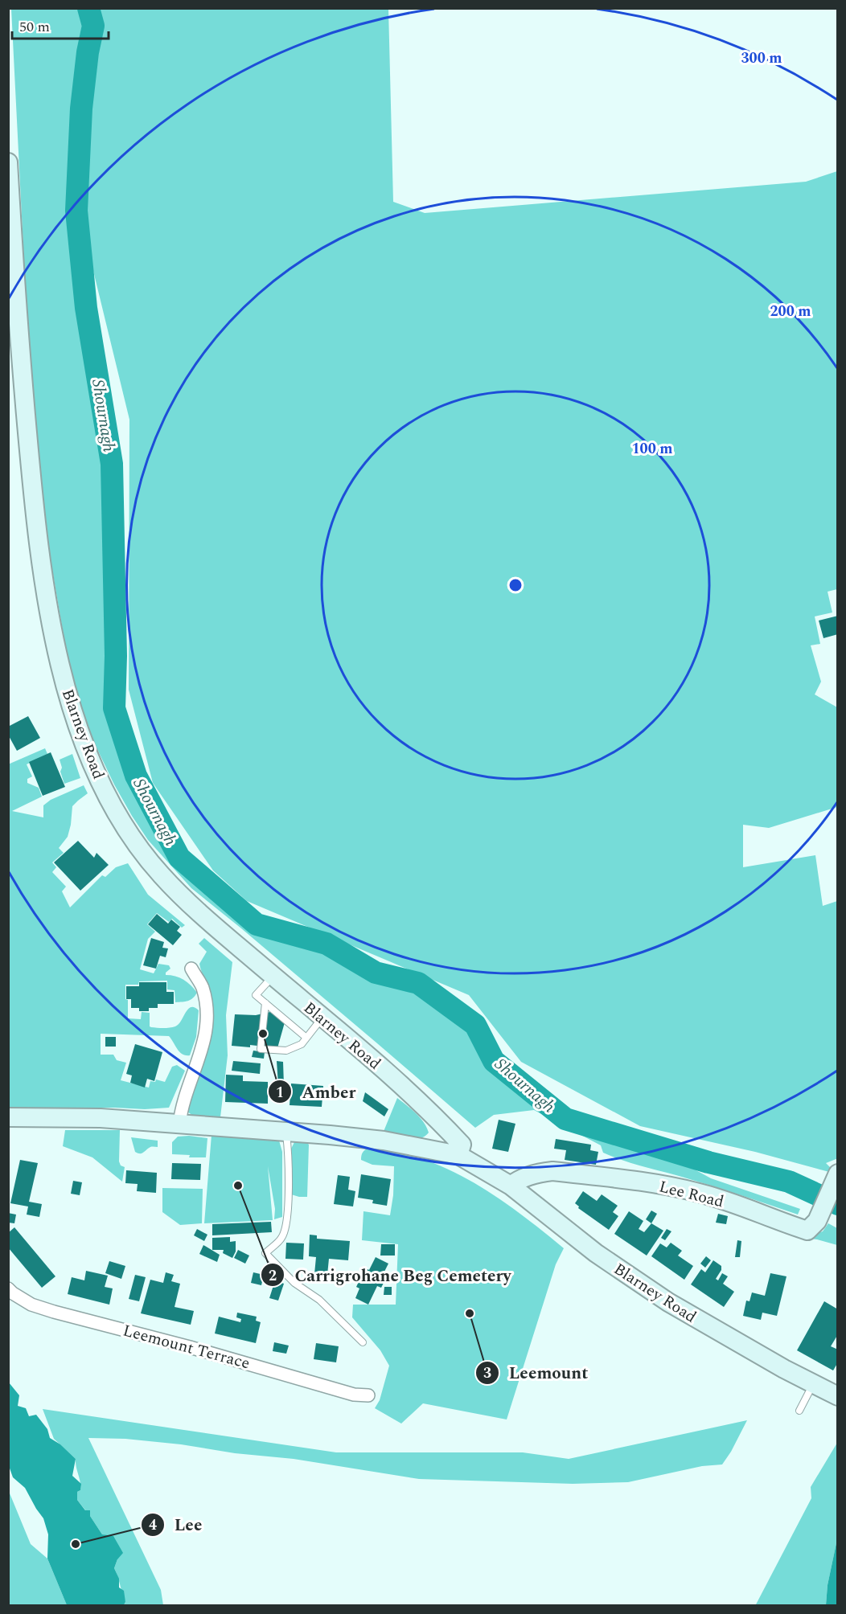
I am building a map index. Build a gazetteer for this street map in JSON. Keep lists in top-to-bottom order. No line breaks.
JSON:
{"streets":{"main road":["Blarney Road","Lee Road"],"street":["Leemount Terrace"]},"crossings":[["Blarney Road","Lee Road"]],"water":["Shournagh"],"places":["Amber","Carrigrohane Beg Cemetery","Leemount","Lee"],"scale_bar":"50 m","rings":["300 m","200 m","100 m"]}
